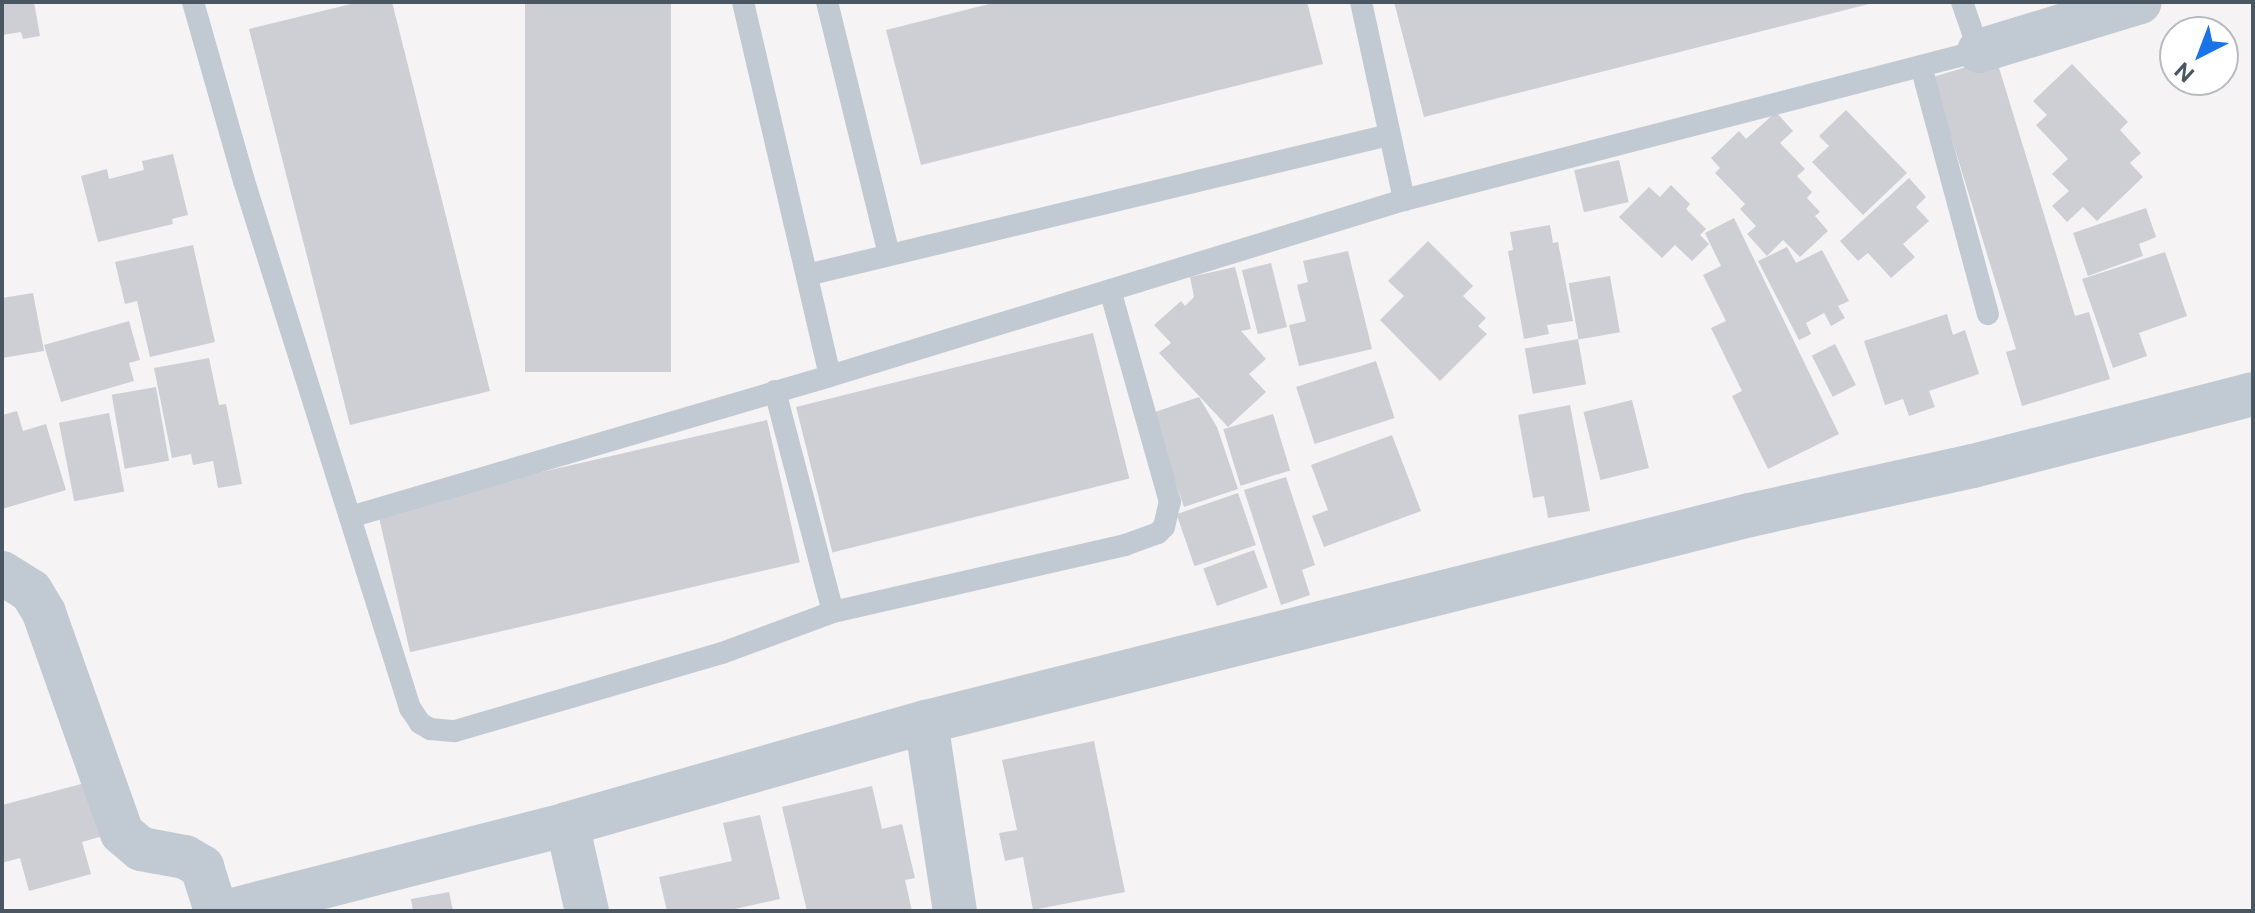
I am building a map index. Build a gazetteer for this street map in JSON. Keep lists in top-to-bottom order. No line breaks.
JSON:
{"north":"bottom left"}
